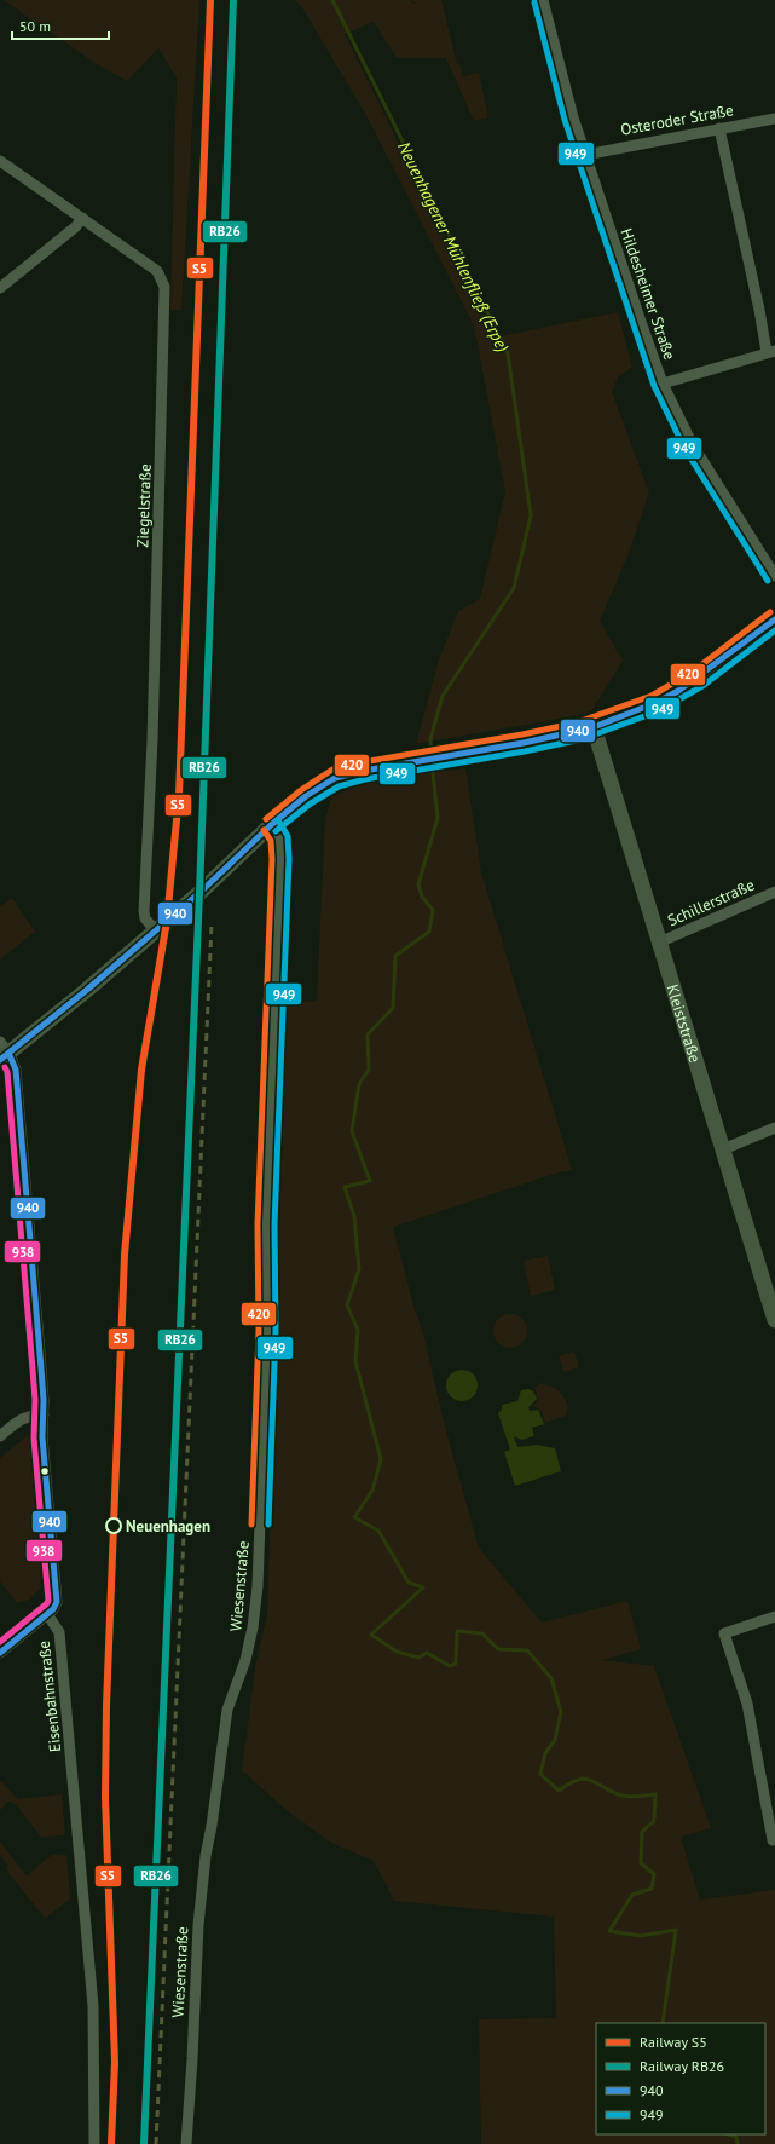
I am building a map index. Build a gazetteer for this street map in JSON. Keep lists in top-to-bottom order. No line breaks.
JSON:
{"streets":{"main road":["Kleiststraße"],"street":["Osteroder Straße","Hildesheimer Straße","Ziegelstraße","Schillerstraße","Wiesenstraße","Eisenbahnstraße"]},"crossings":[["Osteroder Straße","Hildesheimer Straße"],["Schillerstraße","Kleiststraße"]],"water":["Neuenhagener Mühlenfließ (Erpe)"],"places":["Neuenhagen"],"lines":["rail line S5","rail line RB26","transit line 949","transit line 420","transit line 940","transit line 938"],"legend":["Railway S5","Railway RB26","940","949"],"scale_bar":"50 m"}
